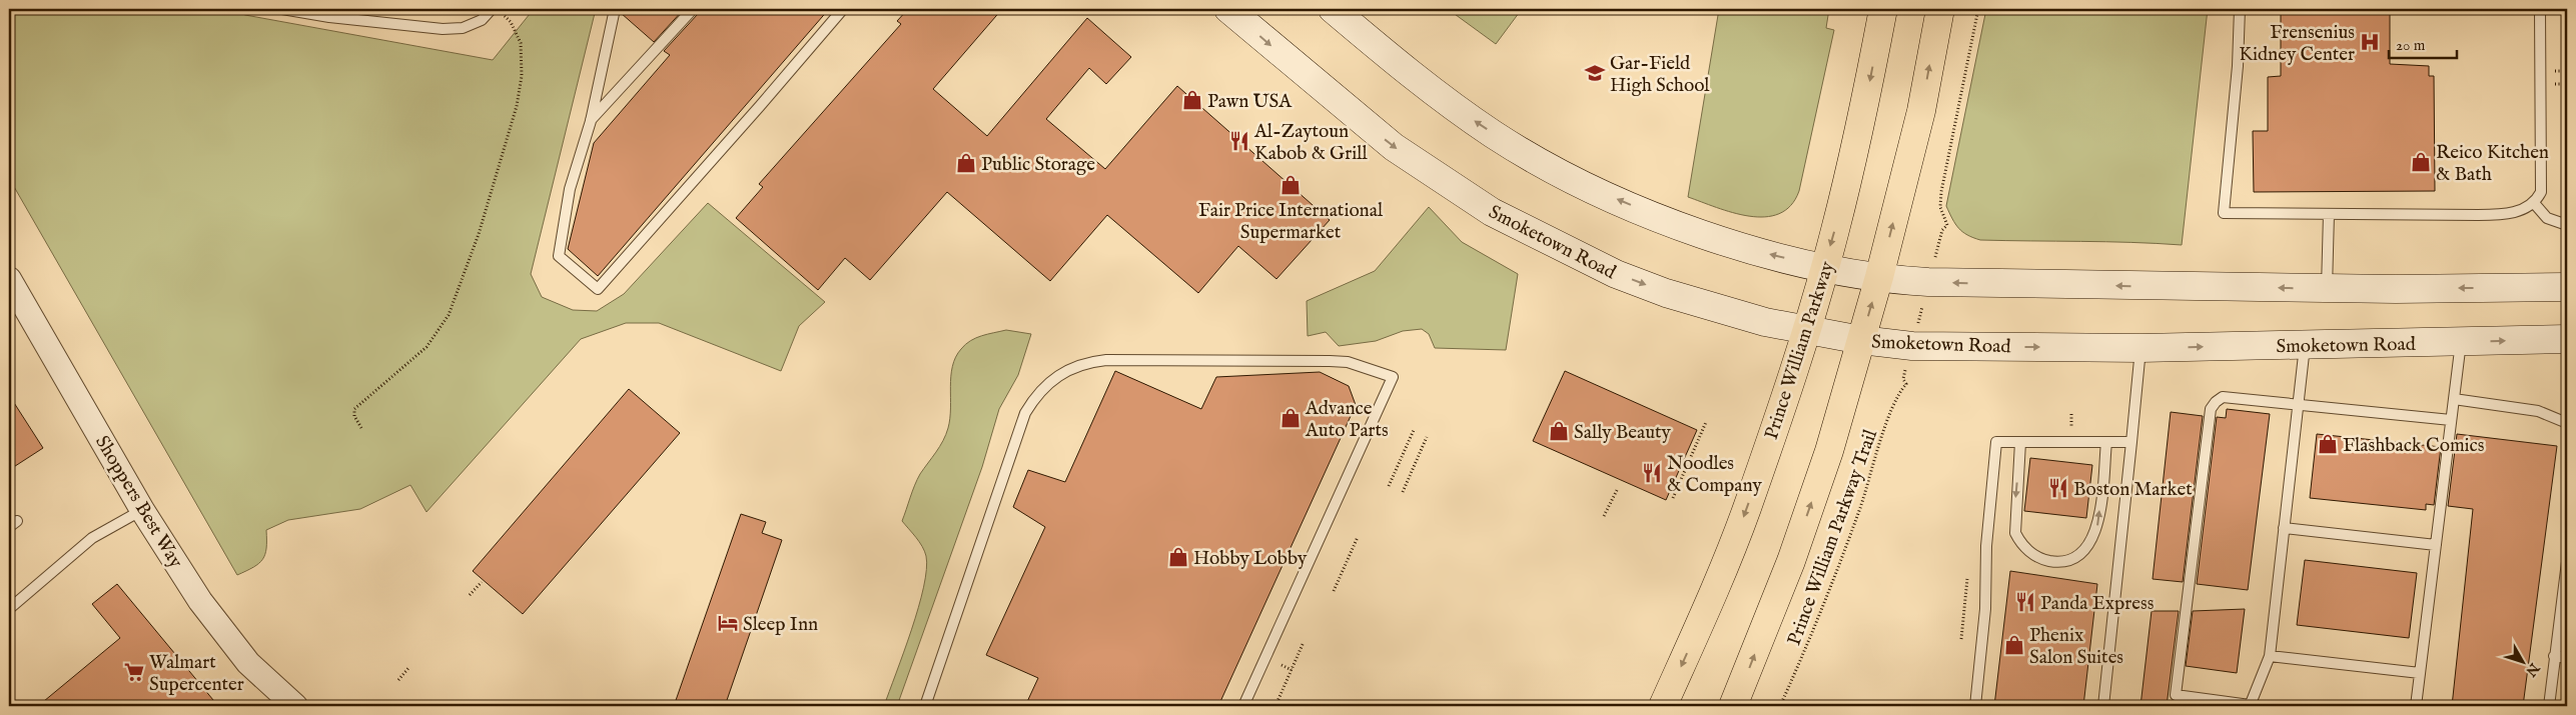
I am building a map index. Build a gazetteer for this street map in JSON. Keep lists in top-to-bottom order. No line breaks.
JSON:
{"streets":{"highway":["Prince William Parkway"],"main road":["Smoketown Road"],"street":["Shoppers Best Way"],"path":["Prince William Parkway Trail"]},"crossings":[["Smoketown Road","Prince William Parkway"]],"places":{"hospital":["Frensenius Kidney Center"],"school or university":["Gar-Field High School"],"shop":["Pawn USA","Reico Kitchen & Bath","Public Storage","Fair Price International Supermarket","Advance Auto Parts","Sally Beauty","Flashback Comics","Hobby Lobby","Phenix Salon Suites"],"restaurant":["Al-Zaytoun Kabob & Grill","Noodles & Company","Boston Market","Panda Express"],"hotel":["Sleep Inn"],"supermarket":["Walmart Supercenter"]},"scale_bar":"20 m","north":"bottom right"}
